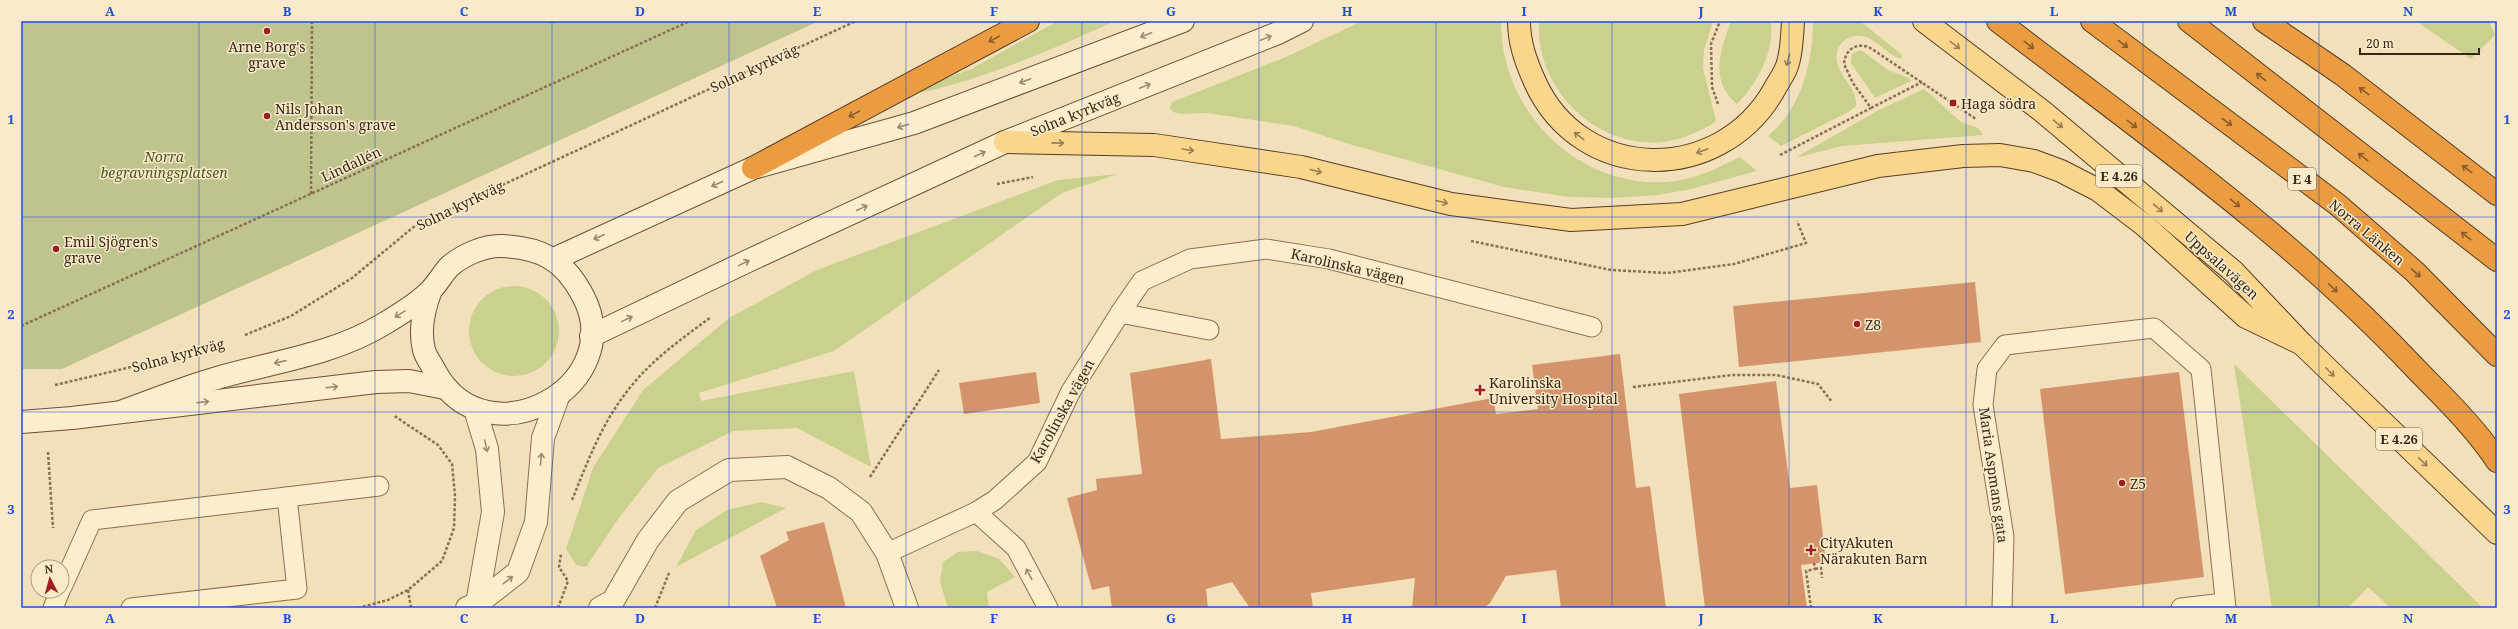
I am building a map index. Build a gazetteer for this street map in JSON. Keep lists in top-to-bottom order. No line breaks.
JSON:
{"streets":{"highway":["E 4","Norra Länken"],"main road":["E 4.26","Uppsalavägen"],"street":["Solna kyrkväg"],"lane":["Karolinska vägen","Maria Aspmans gata"],"path":["Lindallén"]},"one_way":["Uppsalavägen"],"parks":["Norra begravningsplatsen"],"places":{"other":["Arne Borg's grave","Nils Johan Andersson's grave","Emil Sjögren's grave","Z8","Z5"],"transit":["Haga södra"],"health":["Karolinska University Hospital","CityAkuten Närakuten Barn"]},"scale_bar":"20 m","north":"top","grid":{"columns":["A","B","C","D","E","F","G","H","I","J","K","L","M","N"],"rows":["1","2","3"]}}
